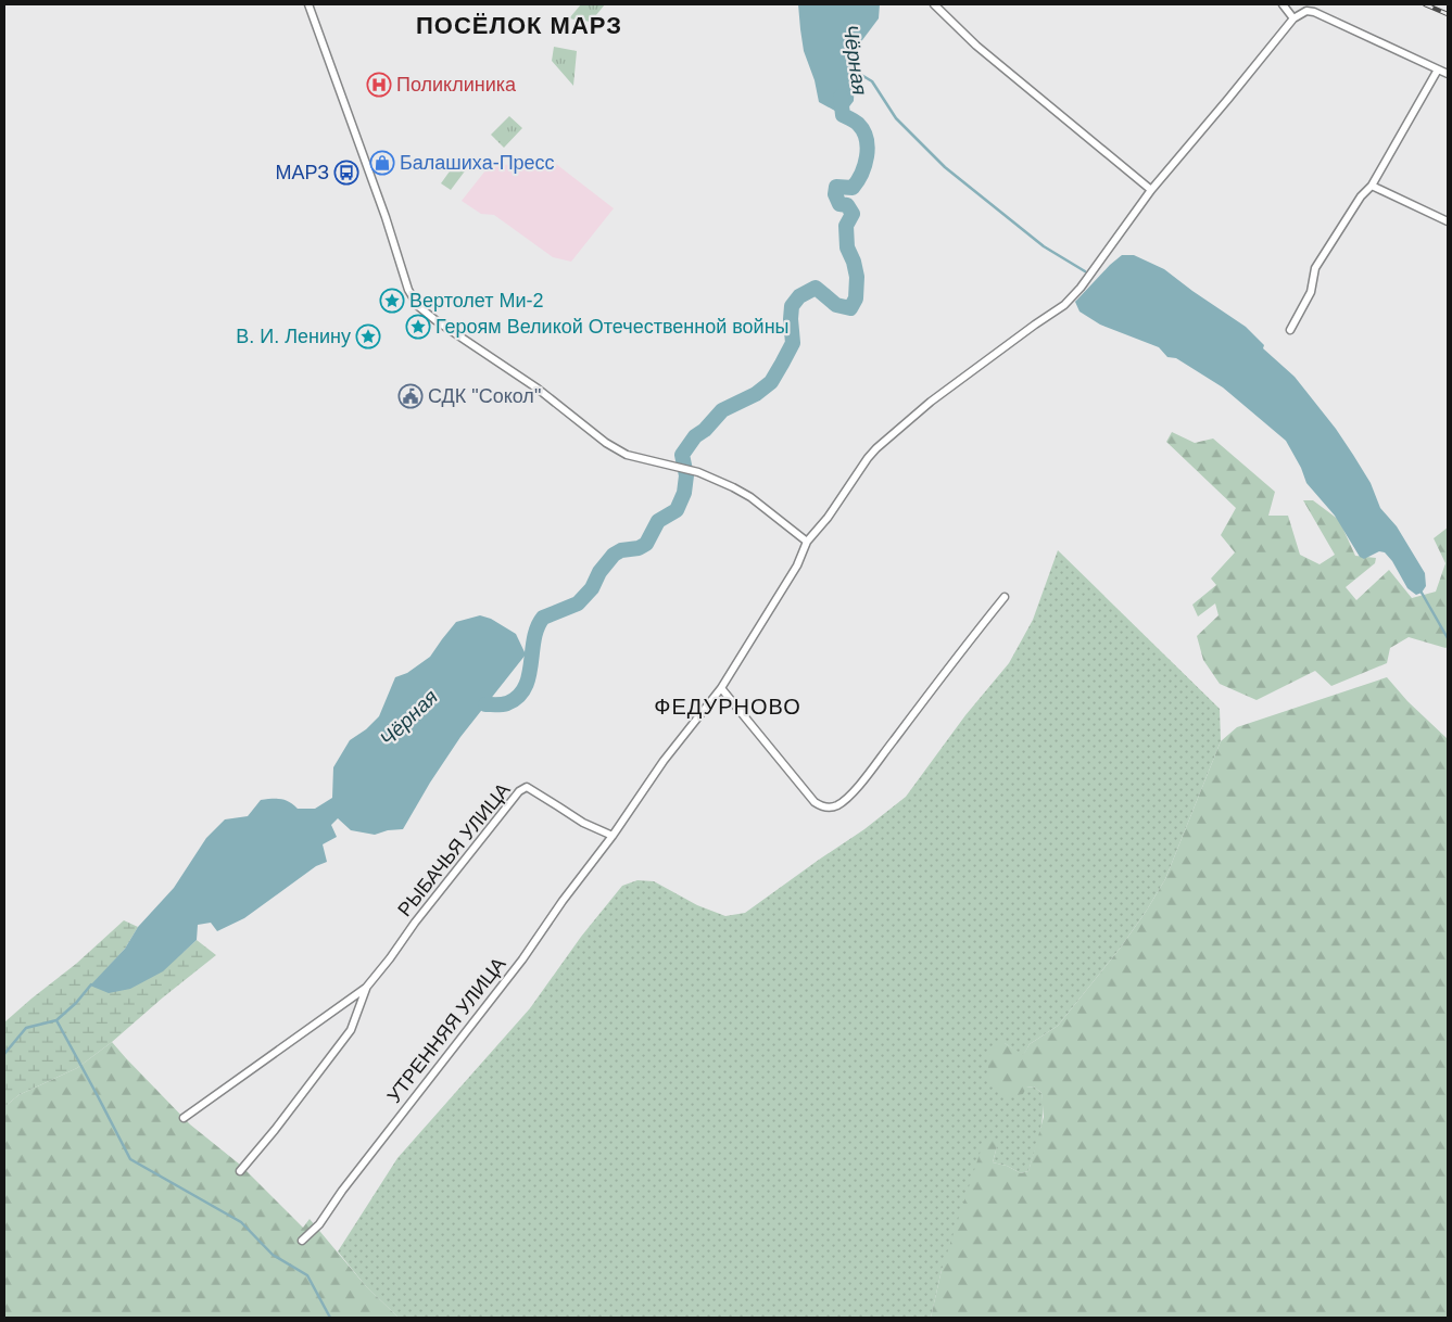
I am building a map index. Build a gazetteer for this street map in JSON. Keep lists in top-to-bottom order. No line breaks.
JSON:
{"streets":{"street":["РЫБАЧЬЯ УЛИЦА","УТРЕННЯЯ УЛИЦА"]},"crossings":[["РЫБАЧЬЯ УЛИЦА","УТРЕННЯЯ УЛИЦА"]],"districts":["ПОСЁЛОК МАРЗ","ФЕДУРНОВО"],"water":["Чёрная"],"places":{"hospital":["Поликлиника"],"shop":["Балашиха-Пресс"],"bus stop":["МАРЗ"],"place":["Вертолет Ми-2","Героям Великой Отечественной войны","В. И. Ленину"],"public building":["СДК \"Сокол\""]}}
